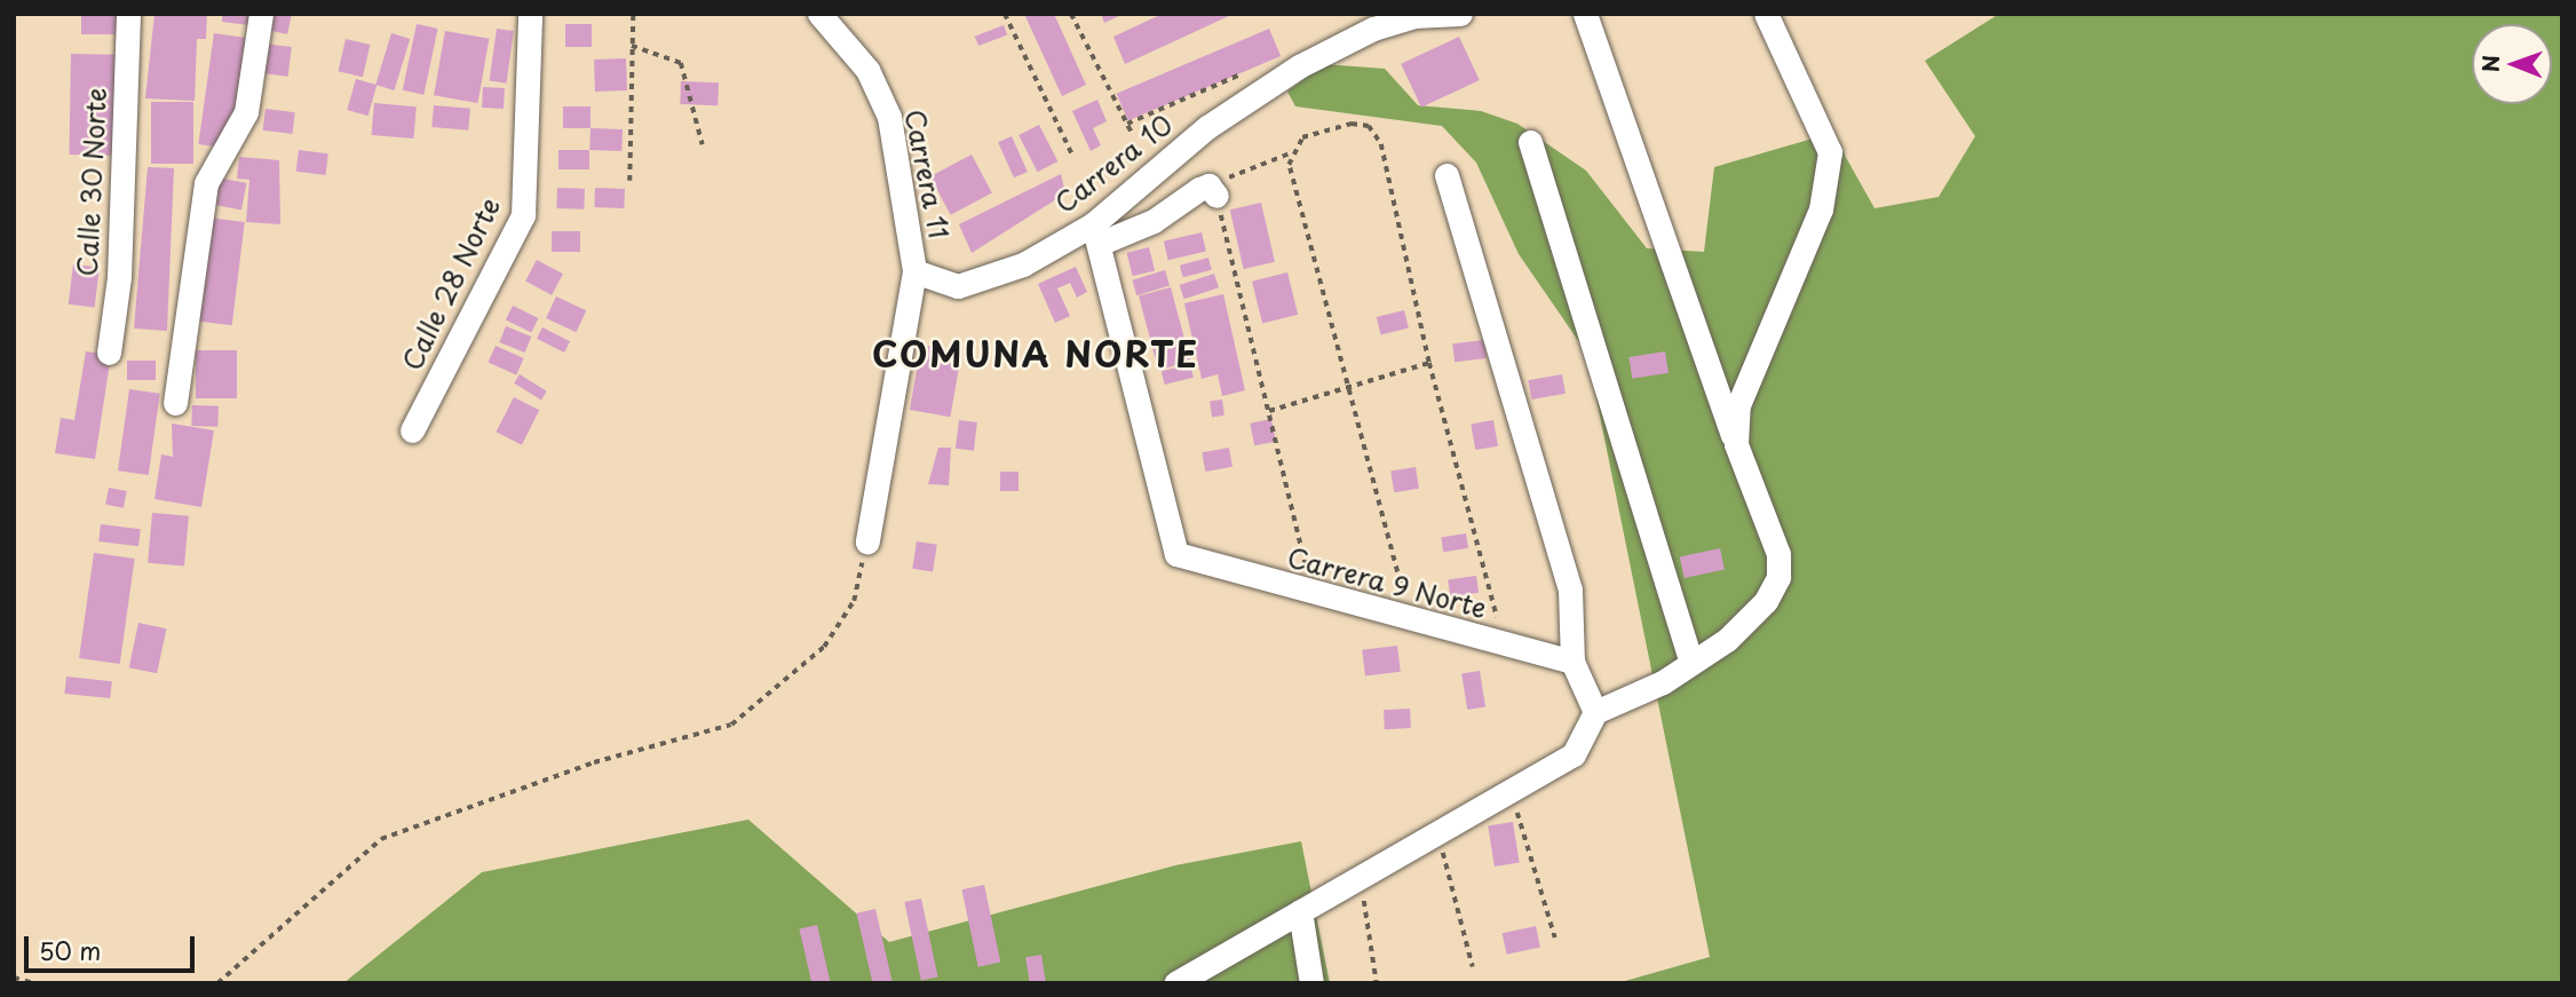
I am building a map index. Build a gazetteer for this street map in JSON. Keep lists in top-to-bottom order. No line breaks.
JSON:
{"streets":{"street":["Carrera 10","Carrera 11","Calle 30 Norte","Calle 28 Norte","Carrera 9 Norte"]},"crossings":[["Carrera 10","Carrera 11"],["Carrera 10","Carrera 9 Norte"]],"districts":["COMUNA NORTE"],"scale_bar":"50 m","north":"left"}
